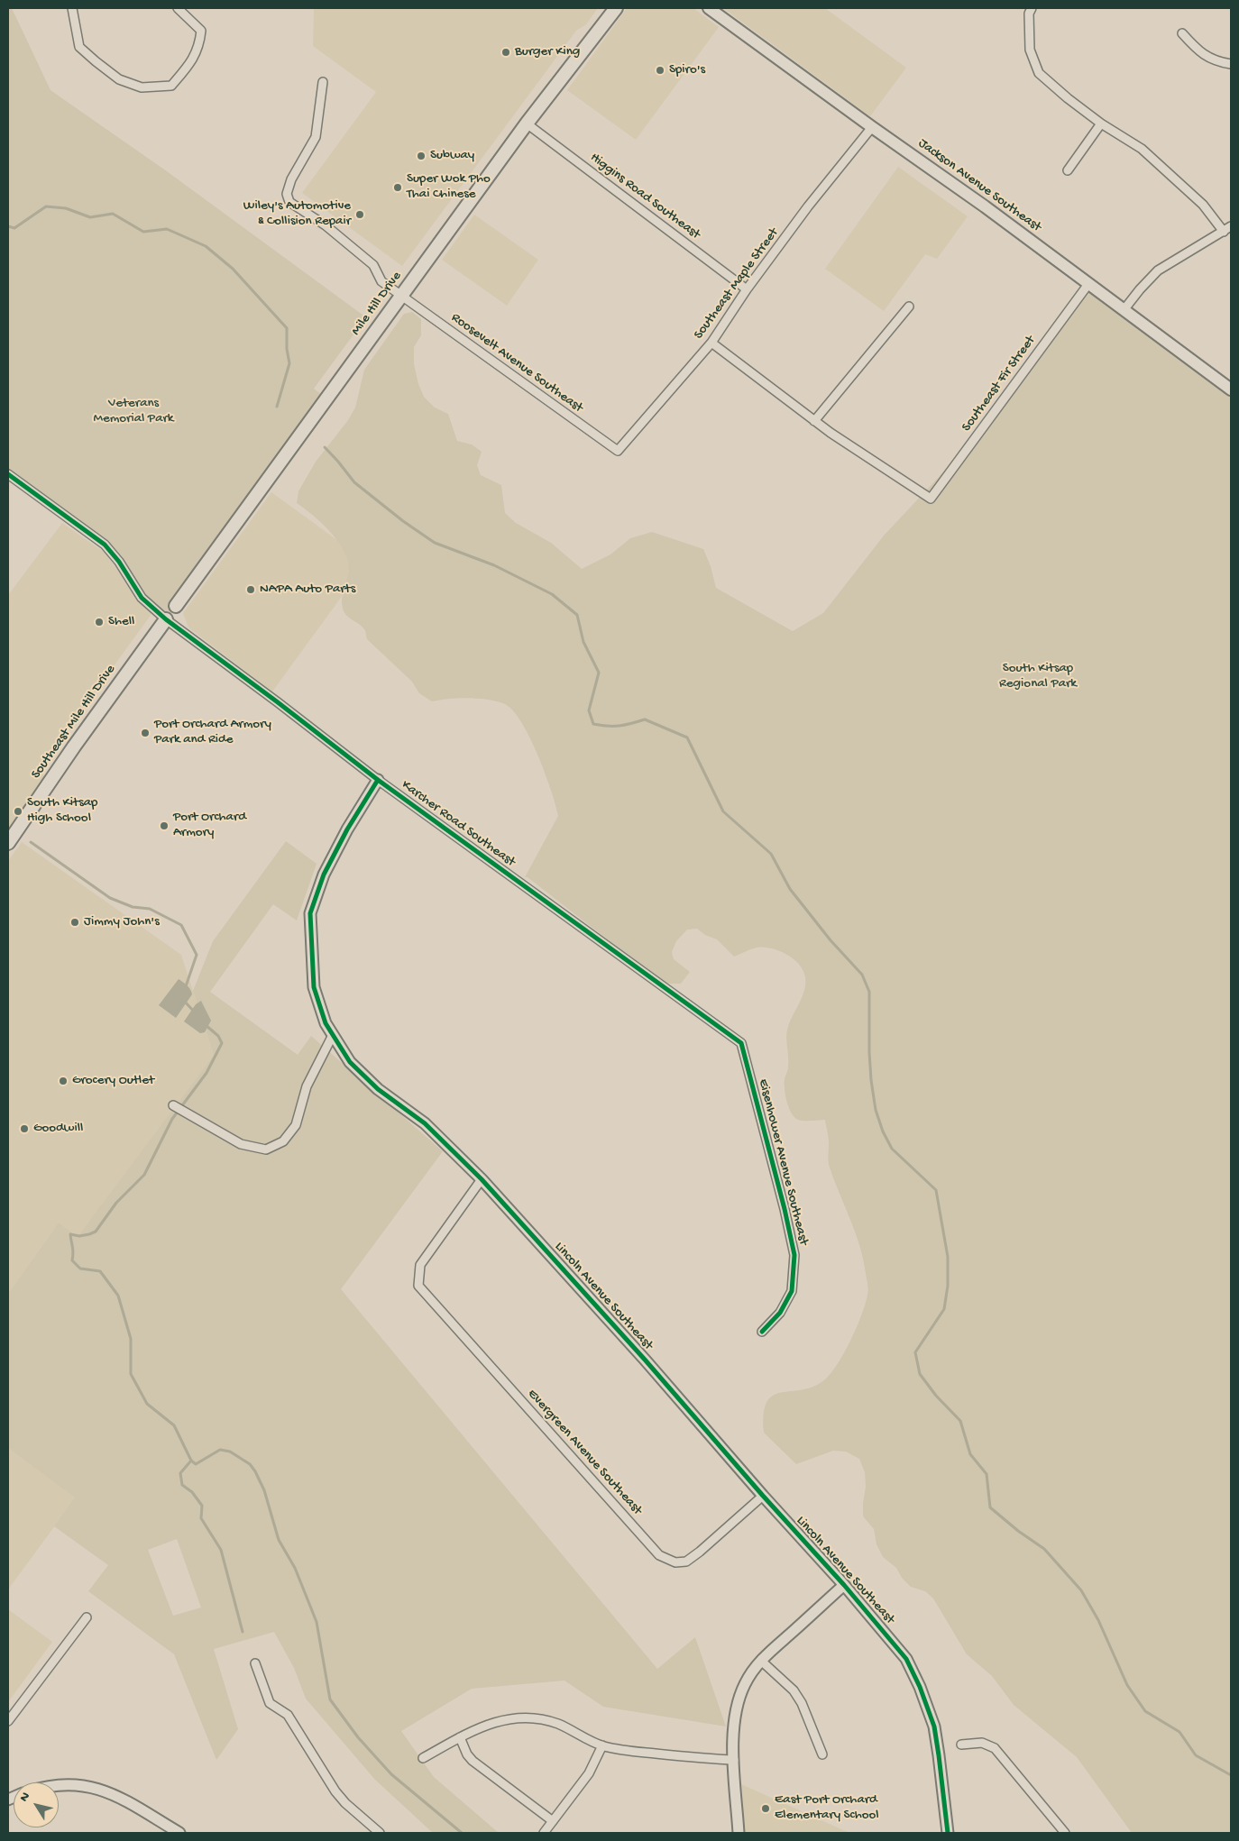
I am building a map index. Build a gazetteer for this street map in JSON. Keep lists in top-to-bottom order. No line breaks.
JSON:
{"streets":{"main road":["Jackson Avenue Southeast","Mile Hill Drive","Southeast Mile Hill Drive"],"street":["Higgins Road Southeast","Southeast Maple Street","Roosevelt Avenue Southeast","Southeast Fir Street","Karcher Road Southeast","Eisenhower Avenue Southeast","Lincoln Avenue Southeast","Evergreen Avenue Southeast"]},"crossings":[["Jackson Avenue Southeast","Southeast Maple Street"],["Jackson Avenue Southeast","Southeast Fir Street"],["Higgins Road Southeast","Southeast Maple Street"],["Higgins Road Southeast","Mile Hill Drive"],["Southeast Maple Street","Roosevelt Avenue Southeast"],["Mile Hill Drive","Roosevelt Avenue Southeast"],["Mile Hill Drive","Southeast Mile Hill Drive"],["Mile Hill Drive","Karcher Road Southeast"],["Southeast Mile Hill Drive","Karcher Road Southeast"],["Karcher Road Southeast","Eisenhower Avenue Southeast"],["Karcher Road Southeast","Lincoln Avenue Southeast"],["Lincoln Avenue Southeast","Evergreen Avenue Southeast"]],"parks":["Veterans Memorial Park","South Kitsap Regional Park"],"places":["Burger King","Spiro's","Subway","Super Wok Pho Thai Chinese","Wiley's Automotive & Collision Repair","NAPA Auto Parts","Shell","Port Orchard Armory Park and Ride","South Kitsap High School","Port Orchard Armory","Jimmy John's","Grocery Outlet","Goodwill","East Port Orchard Elementary School"],"north":"top left"}
